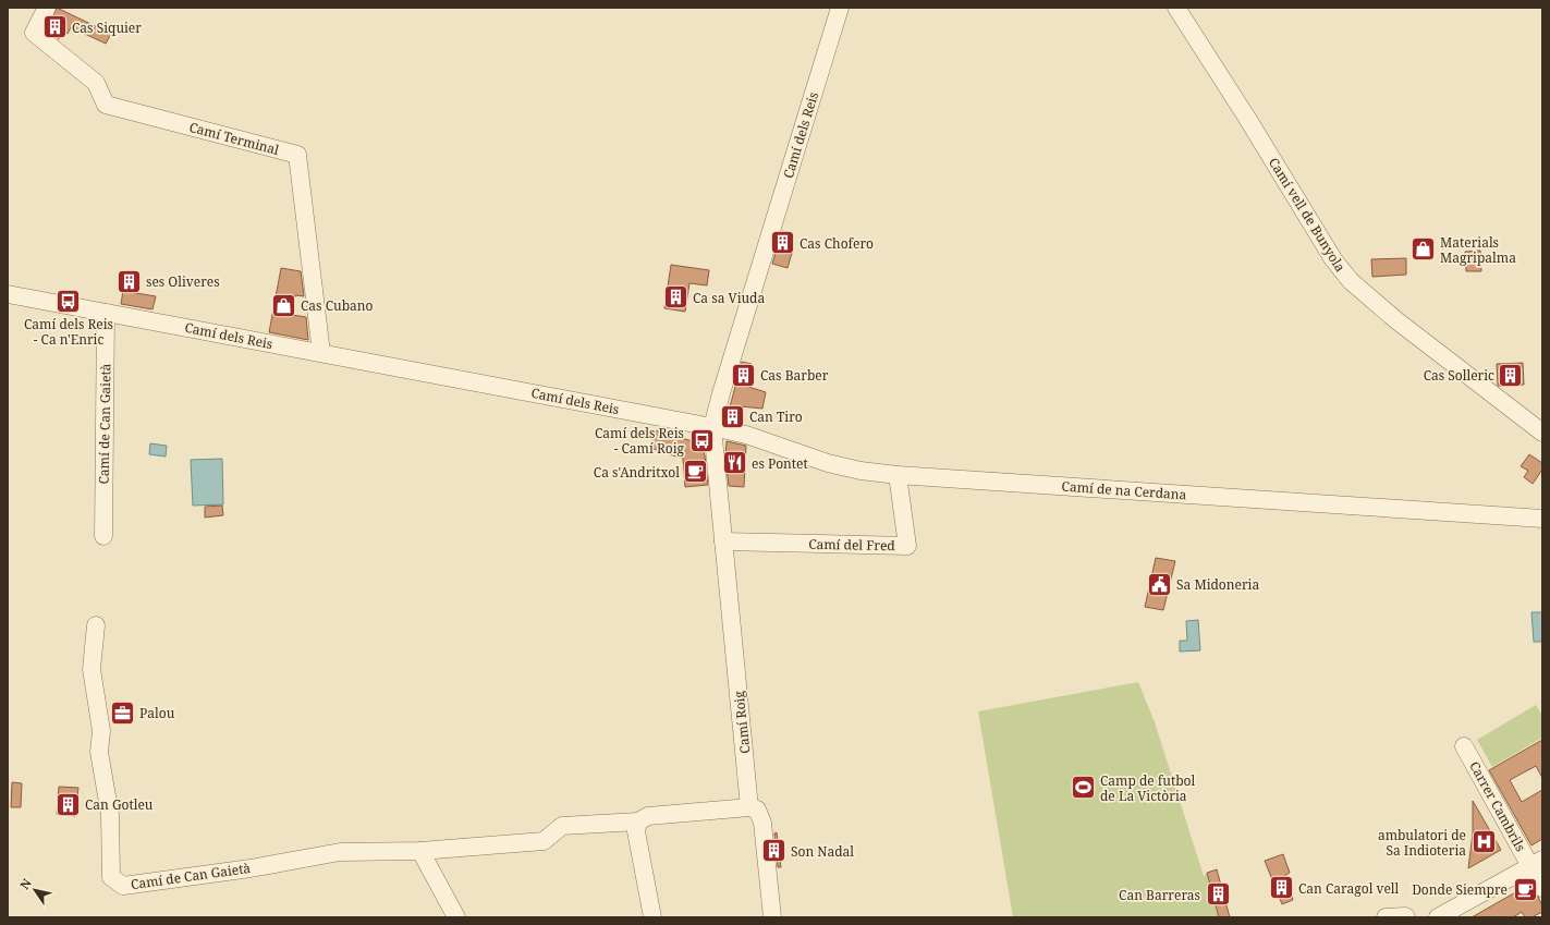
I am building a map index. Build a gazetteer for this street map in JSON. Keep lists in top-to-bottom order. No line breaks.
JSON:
{"streets":{"street":["Camí dels Reis","Camí Terminal","Camí vell de Bunyola","Camí de Can Gaietà","Camí de na Cerdana","Camí del Fred","Camí Roig","Carrer Cambrils"]},"crossings":[["Camí dels Reis","Camí Terminal"],["Camí dels Reis","Camí de Can Gaietà"],["Camí dels Reis","Camí de na Cerdana"],["Camí dels Reis","Camí Roig"],["Camí de na Cerdana","Camí del Fred"],["Camí de na Cerdana","Camí Roig"],["Camí del Fred","Camí Roig"]],"places":{"building":["Cas Siquier","Cas Chofero","ses Oliveres","Ca sa Viuda","Cas Barber","Cas Solleric","Can Tiro","Can Gotleu","Son Nadal","Can Caragol vell","Can Barreras"],"shop":["Materials Magripalma","Cas Cubano"],"bus stop":["Camí dels Reis - Ca n'Enric","Camí dels Reis - Camí Roig"],"restaurant":["es Pontet"],"cafe":["Ca s'Andritxol","Donde Siempre"],"public building":["Sa Midoneria"],"office":["Palou"],"sports":["Camp de futbol de La Victòria"],"hospital":["ambulatori de Sa Indioteria"]},"north":"top left"}
